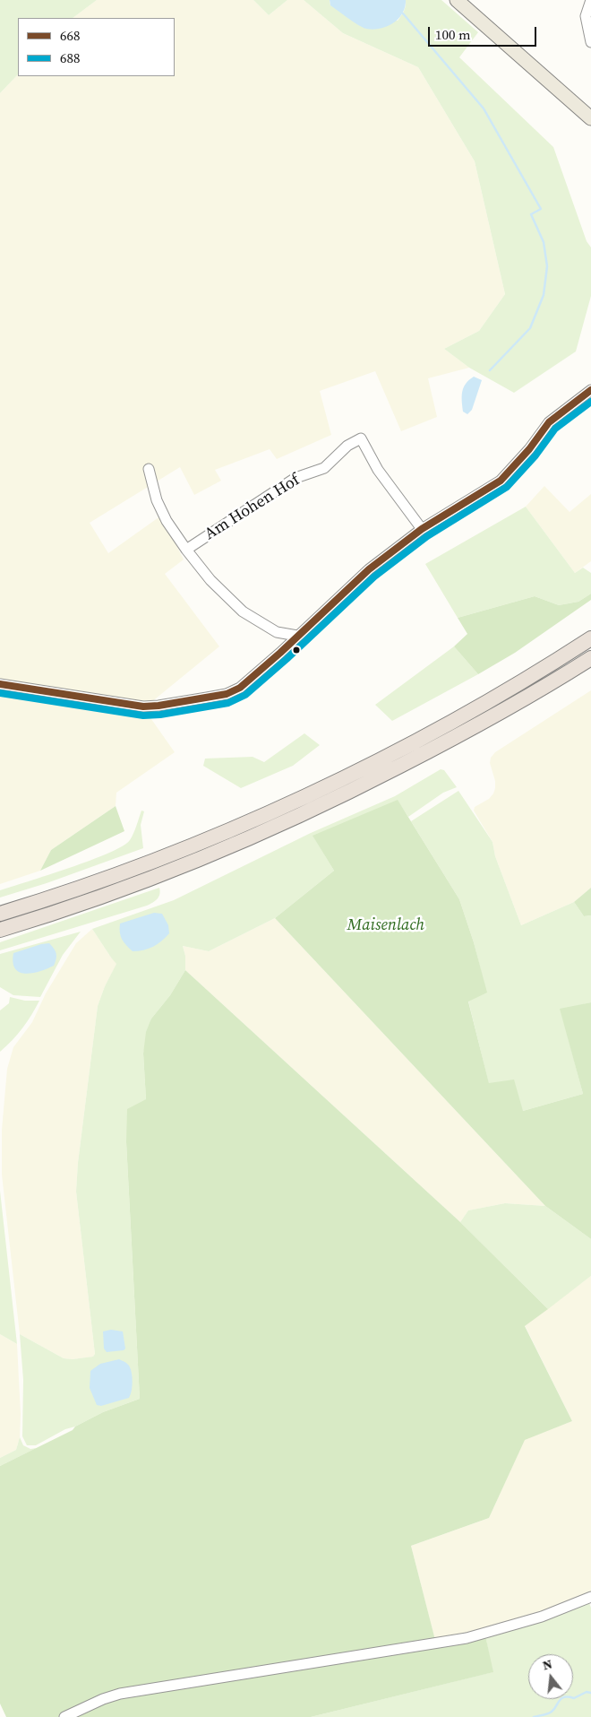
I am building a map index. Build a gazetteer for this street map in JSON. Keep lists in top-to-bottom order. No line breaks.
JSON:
{"streets":{"street":["Am Hohen Hof"]},"parks":["Maisenlach"],"lines":["transit line 668","transit line 688"],"legend":["668","688"],"scale_bar":"100 m","north":"top"}
